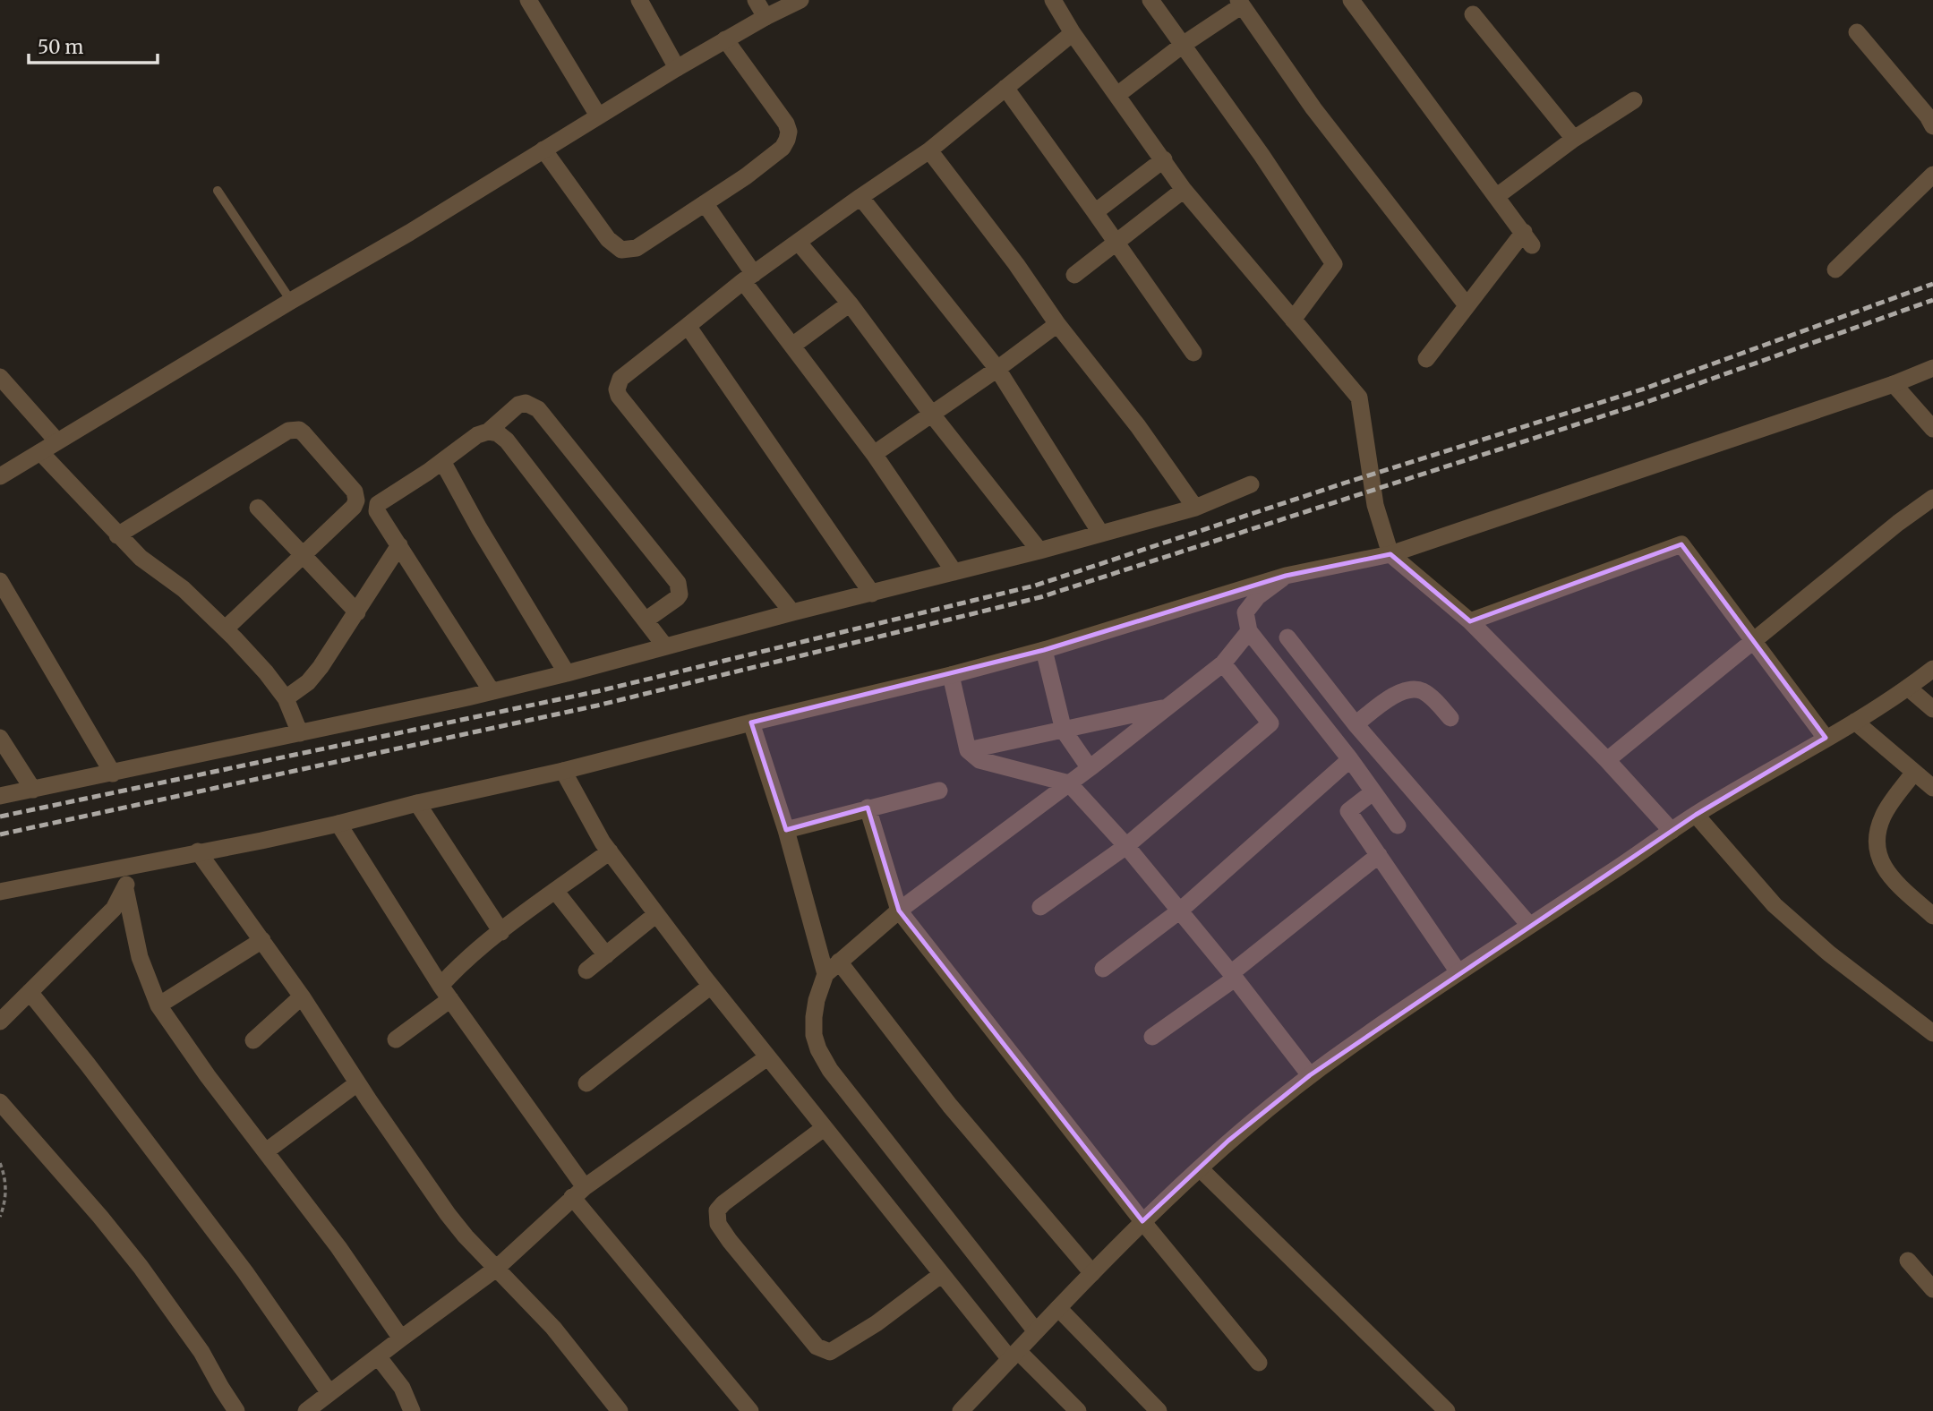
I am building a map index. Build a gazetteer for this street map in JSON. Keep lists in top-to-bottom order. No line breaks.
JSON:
{"scale_bar":"50 m"}
